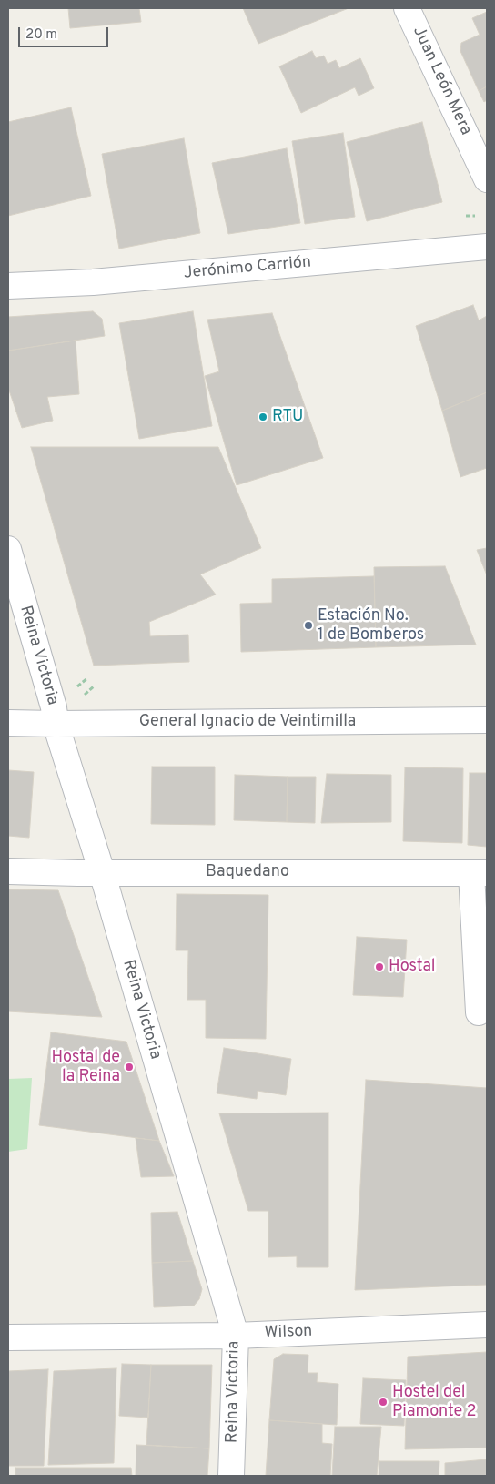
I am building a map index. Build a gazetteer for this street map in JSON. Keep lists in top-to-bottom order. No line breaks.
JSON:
{"streets":{"street":["Juan León Mera","Jerónimo Carrión","Reina Victoria","General Ignacio de Veintimilla","Baquedano","Wilson"]},"crossings":[["Reina Victoria","General Ignacio de Veintimilla"],["Reina Victoria","Baquedano"],["Reina Victoria","Wilson"]],"places":["RTU","Estación No. 1 de Bomberos","Hostal","Hostal de la Reina","Hostel del Piamonte 2"],"scale_bar":"20 m"}
